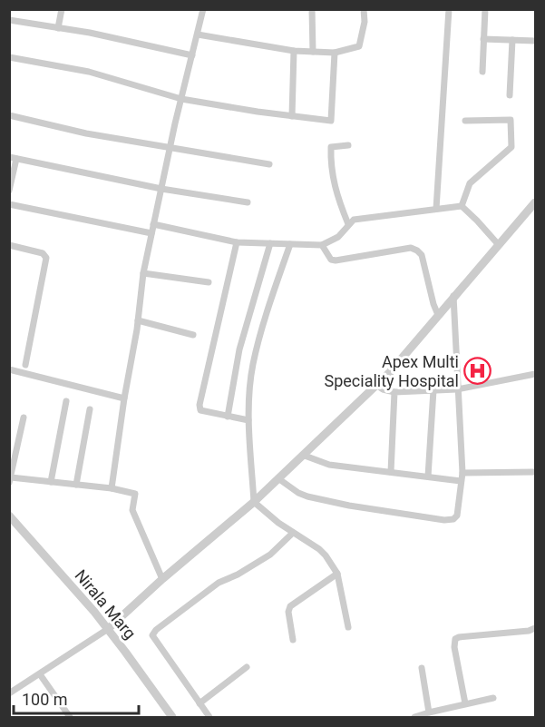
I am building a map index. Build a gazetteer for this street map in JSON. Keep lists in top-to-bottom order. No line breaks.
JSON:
{"streets":{"street":["Nirala Marg"]},"places":{"hospital":["Apex Multi Speciality Hospital"]},"scale_bar":"100 m"}
